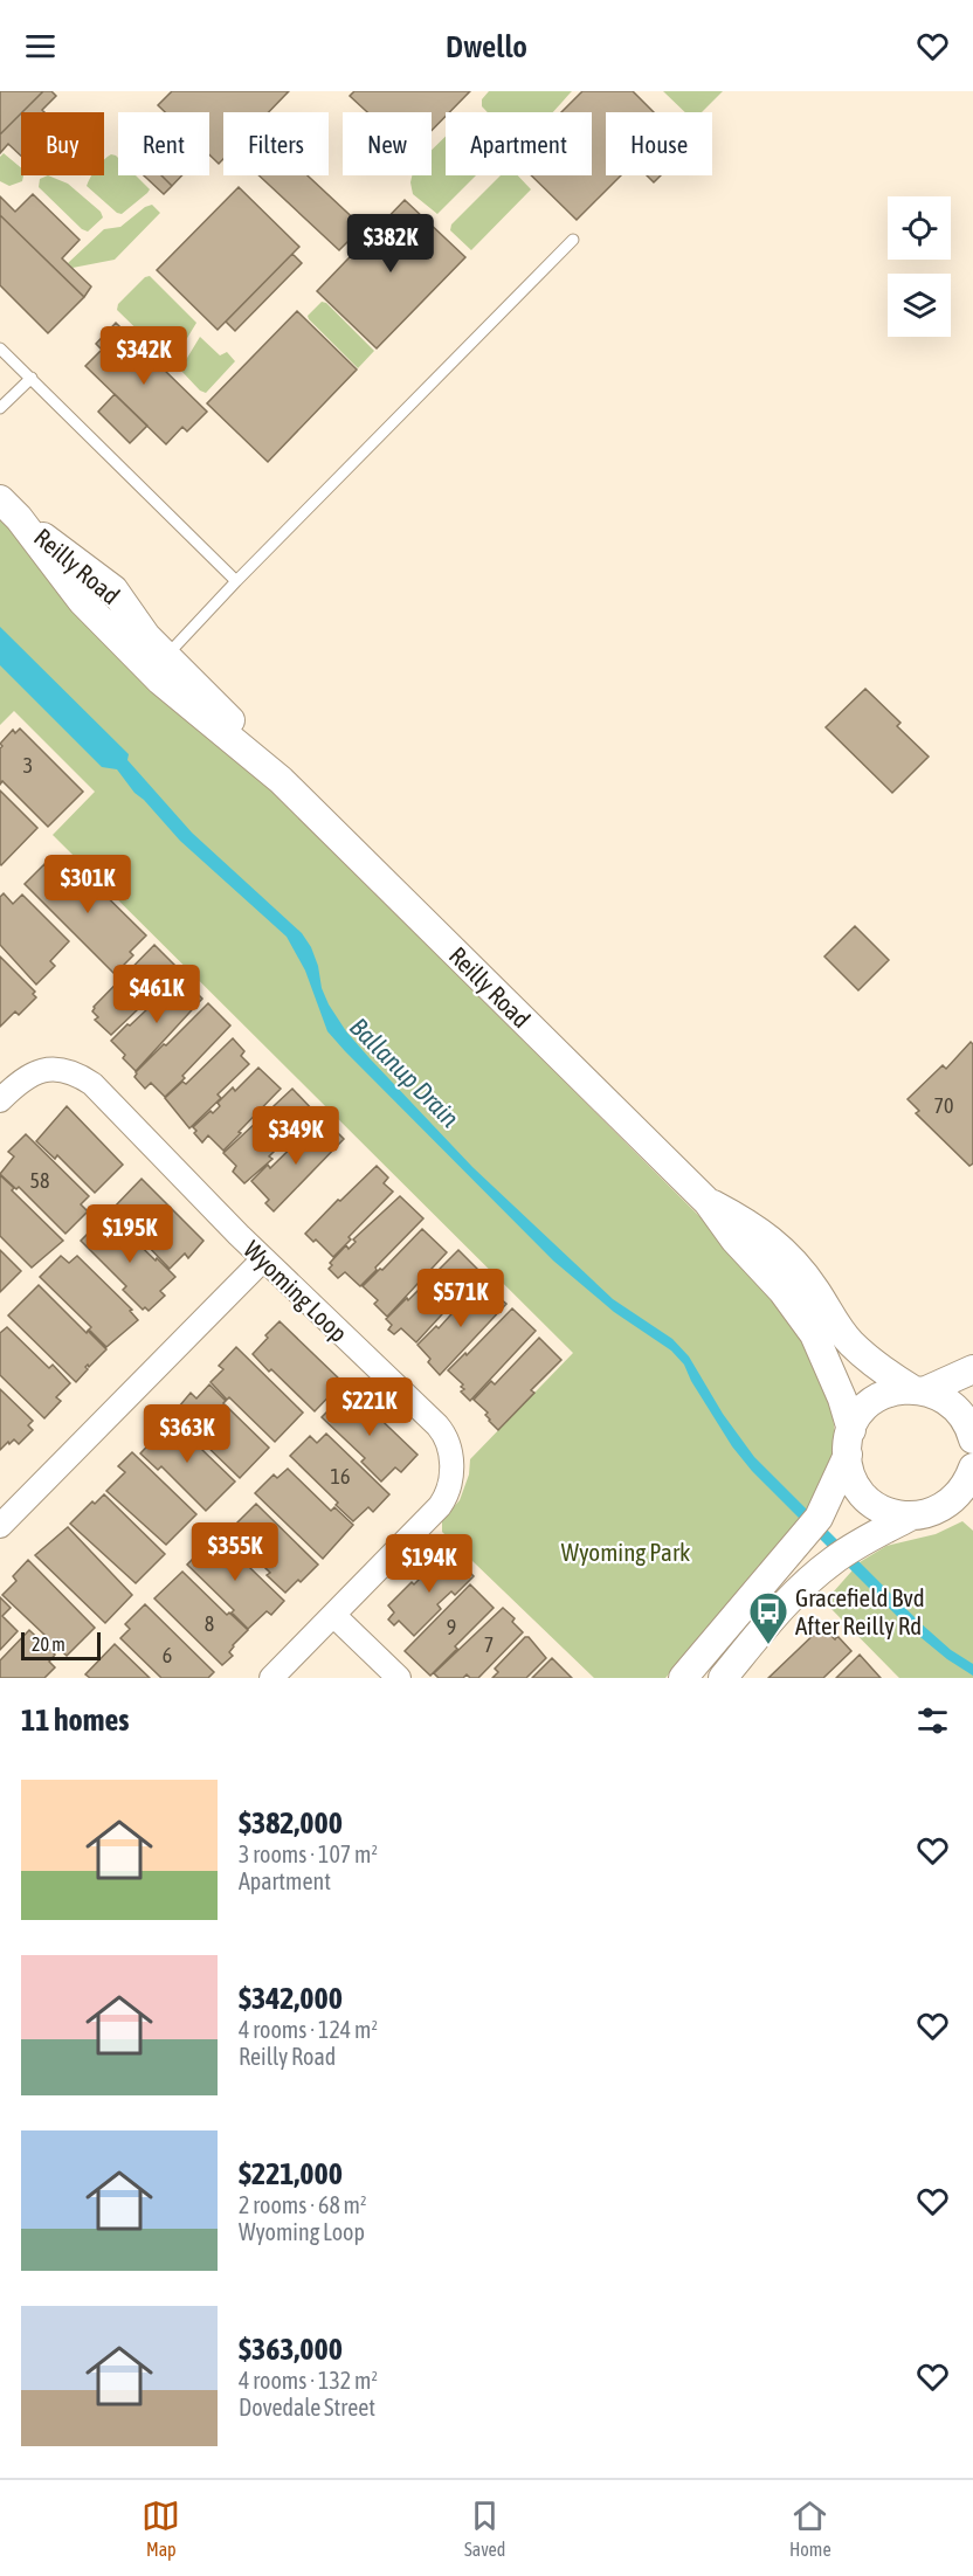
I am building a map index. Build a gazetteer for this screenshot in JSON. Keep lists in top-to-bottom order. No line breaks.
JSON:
{"streets":{"street":["Reilly Road","Wyoming Loop"]},"water":["Ballanup Drain"],"parks":["Wyoming Park"],"places":{"bus stop":["Gracefield Bvd After Reilly Rd"]},"house_numbers":["3","70","58","16","8","9","7","6"],"scale_bar":"20 m","page":{"header":"Dwello","chip":["Buy","Rent","Filters","New","Apartment","House"],"price":["$382K","$342K","$301K","$461K","$349K","$195K","$571K","$221K","$363K","$355K","$194K"],"scale":"20 m","heading":"11 homes","list":[{"name":"$382,000","note":"3 rooms · 107 m² · Apartment"},{"name":"$342,000","note":"4 rooms · 124 m² · Reilly Road"},{"name":"$221,000","note":"2 rooms · 68 m² · Wyoming Loop"},{"name":"$363,000","note":"4 rooms · 132 m² · Dovedale Street"}],"tabs":["Map","Saved","Home"]}}
